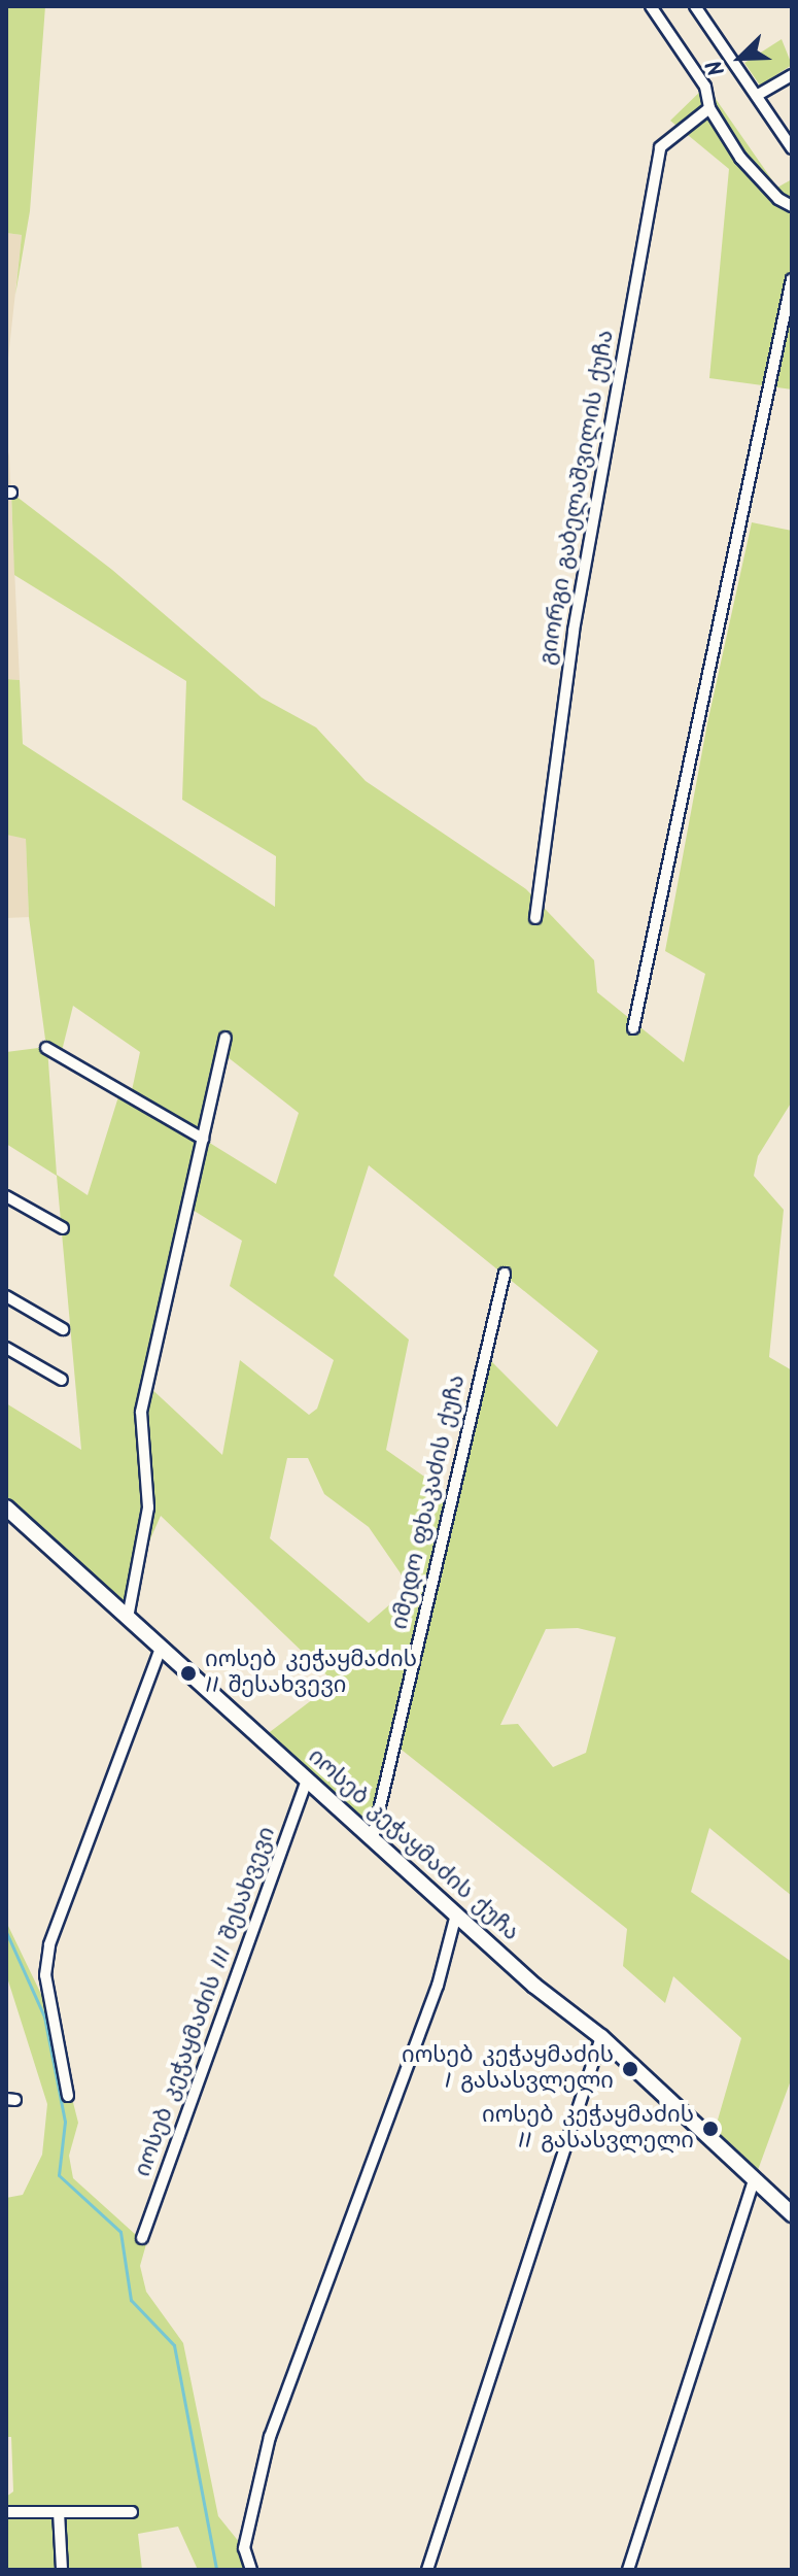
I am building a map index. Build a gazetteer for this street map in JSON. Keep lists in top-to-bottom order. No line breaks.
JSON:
{"streets":{"street":["გიორგი გაბელაშვილის ქუჩა","იმედო ფხაკაძის ქუჩა","იოსებ კეჭაყმაძის ქუჩა","იოსებ კეჭაყმაძის III შესახვევი"]},"crossings":[["იმედო ფხაკაძის ქუჩა","იოსებ კეჭაყმაძის ქუჩა"],["იოსებ კეჭაყმაძის ქუჩა","იოსებ კეჭაყმაძის III შესახვევი"]],"places":["იოსებ კეჭაყმაძის II შესახვევი","იოსებ კეჭაყმაძის I გასასვლელი","იოსებ კეჭაყმაძის II გასასვლელი"],"north":"bottom left"}
